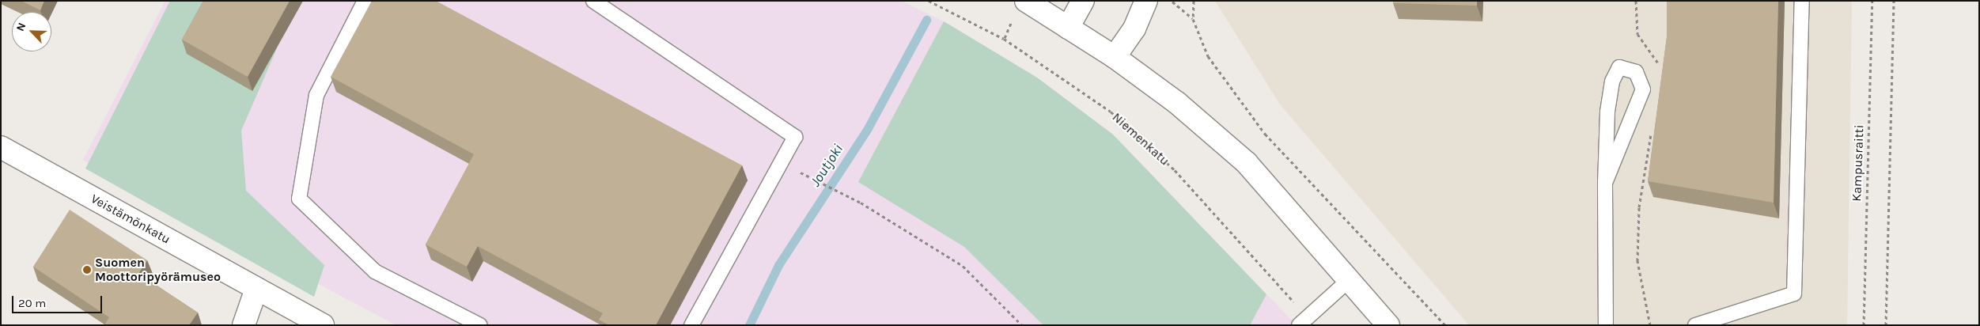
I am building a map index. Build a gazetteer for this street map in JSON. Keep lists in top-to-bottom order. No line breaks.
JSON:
{"streets":{"street":["Veistämönkatu"],"path":["Niemenkatu","Kampusraitti"]},"water":["Joutjoki"],"places":["Suomen Moottoripyörämuseo"],"scale_bar":"20 m","north":"top left"}
